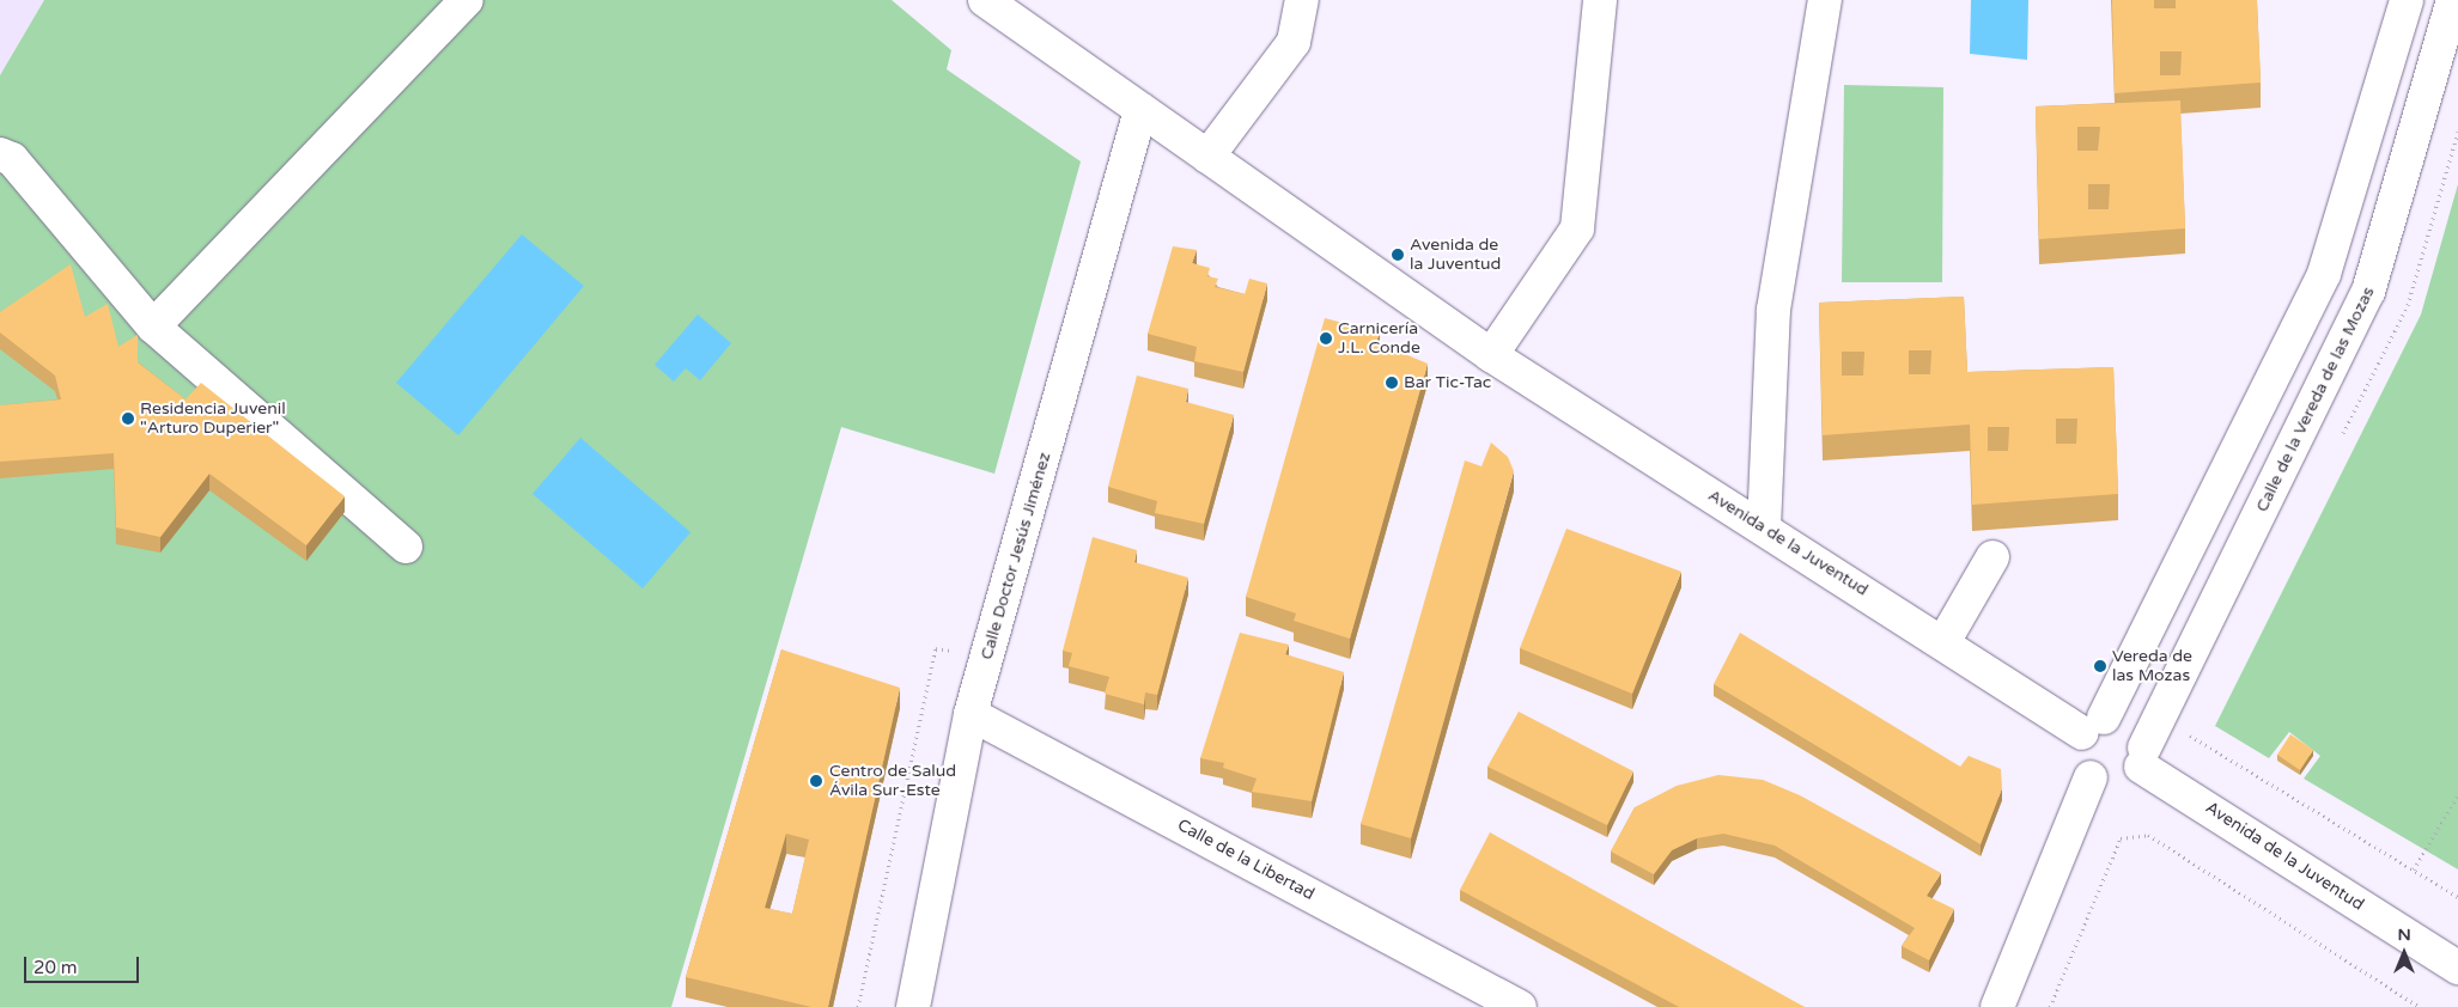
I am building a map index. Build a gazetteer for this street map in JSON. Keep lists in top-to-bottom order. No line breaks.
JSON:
{"streets":{"street":["Calle de la Vereda de las Mozas","Avenida de la Juventud","Calle Doctor Jesús Jiménez","Calle de la Libertad"]},"crossings":[["Calle de la Vereda de las Mozas","Avenida de la Juventud"],["Avenida de la Juventud","Calle Doctor Jesús Jiménez"],["Calle Doctor Jesús Jiménez","Calle de la Libertad"]],"places":["Avenida de la Juventud","Carnicería J.L. Conde","Bar Tic-Tac","Residencia Juvenil \"Arturo Duperier\"","Vereda de las Mozas","Centro de Salud Ávila Sur-Este"],"scale_bar":"20 m","north":"top"}
